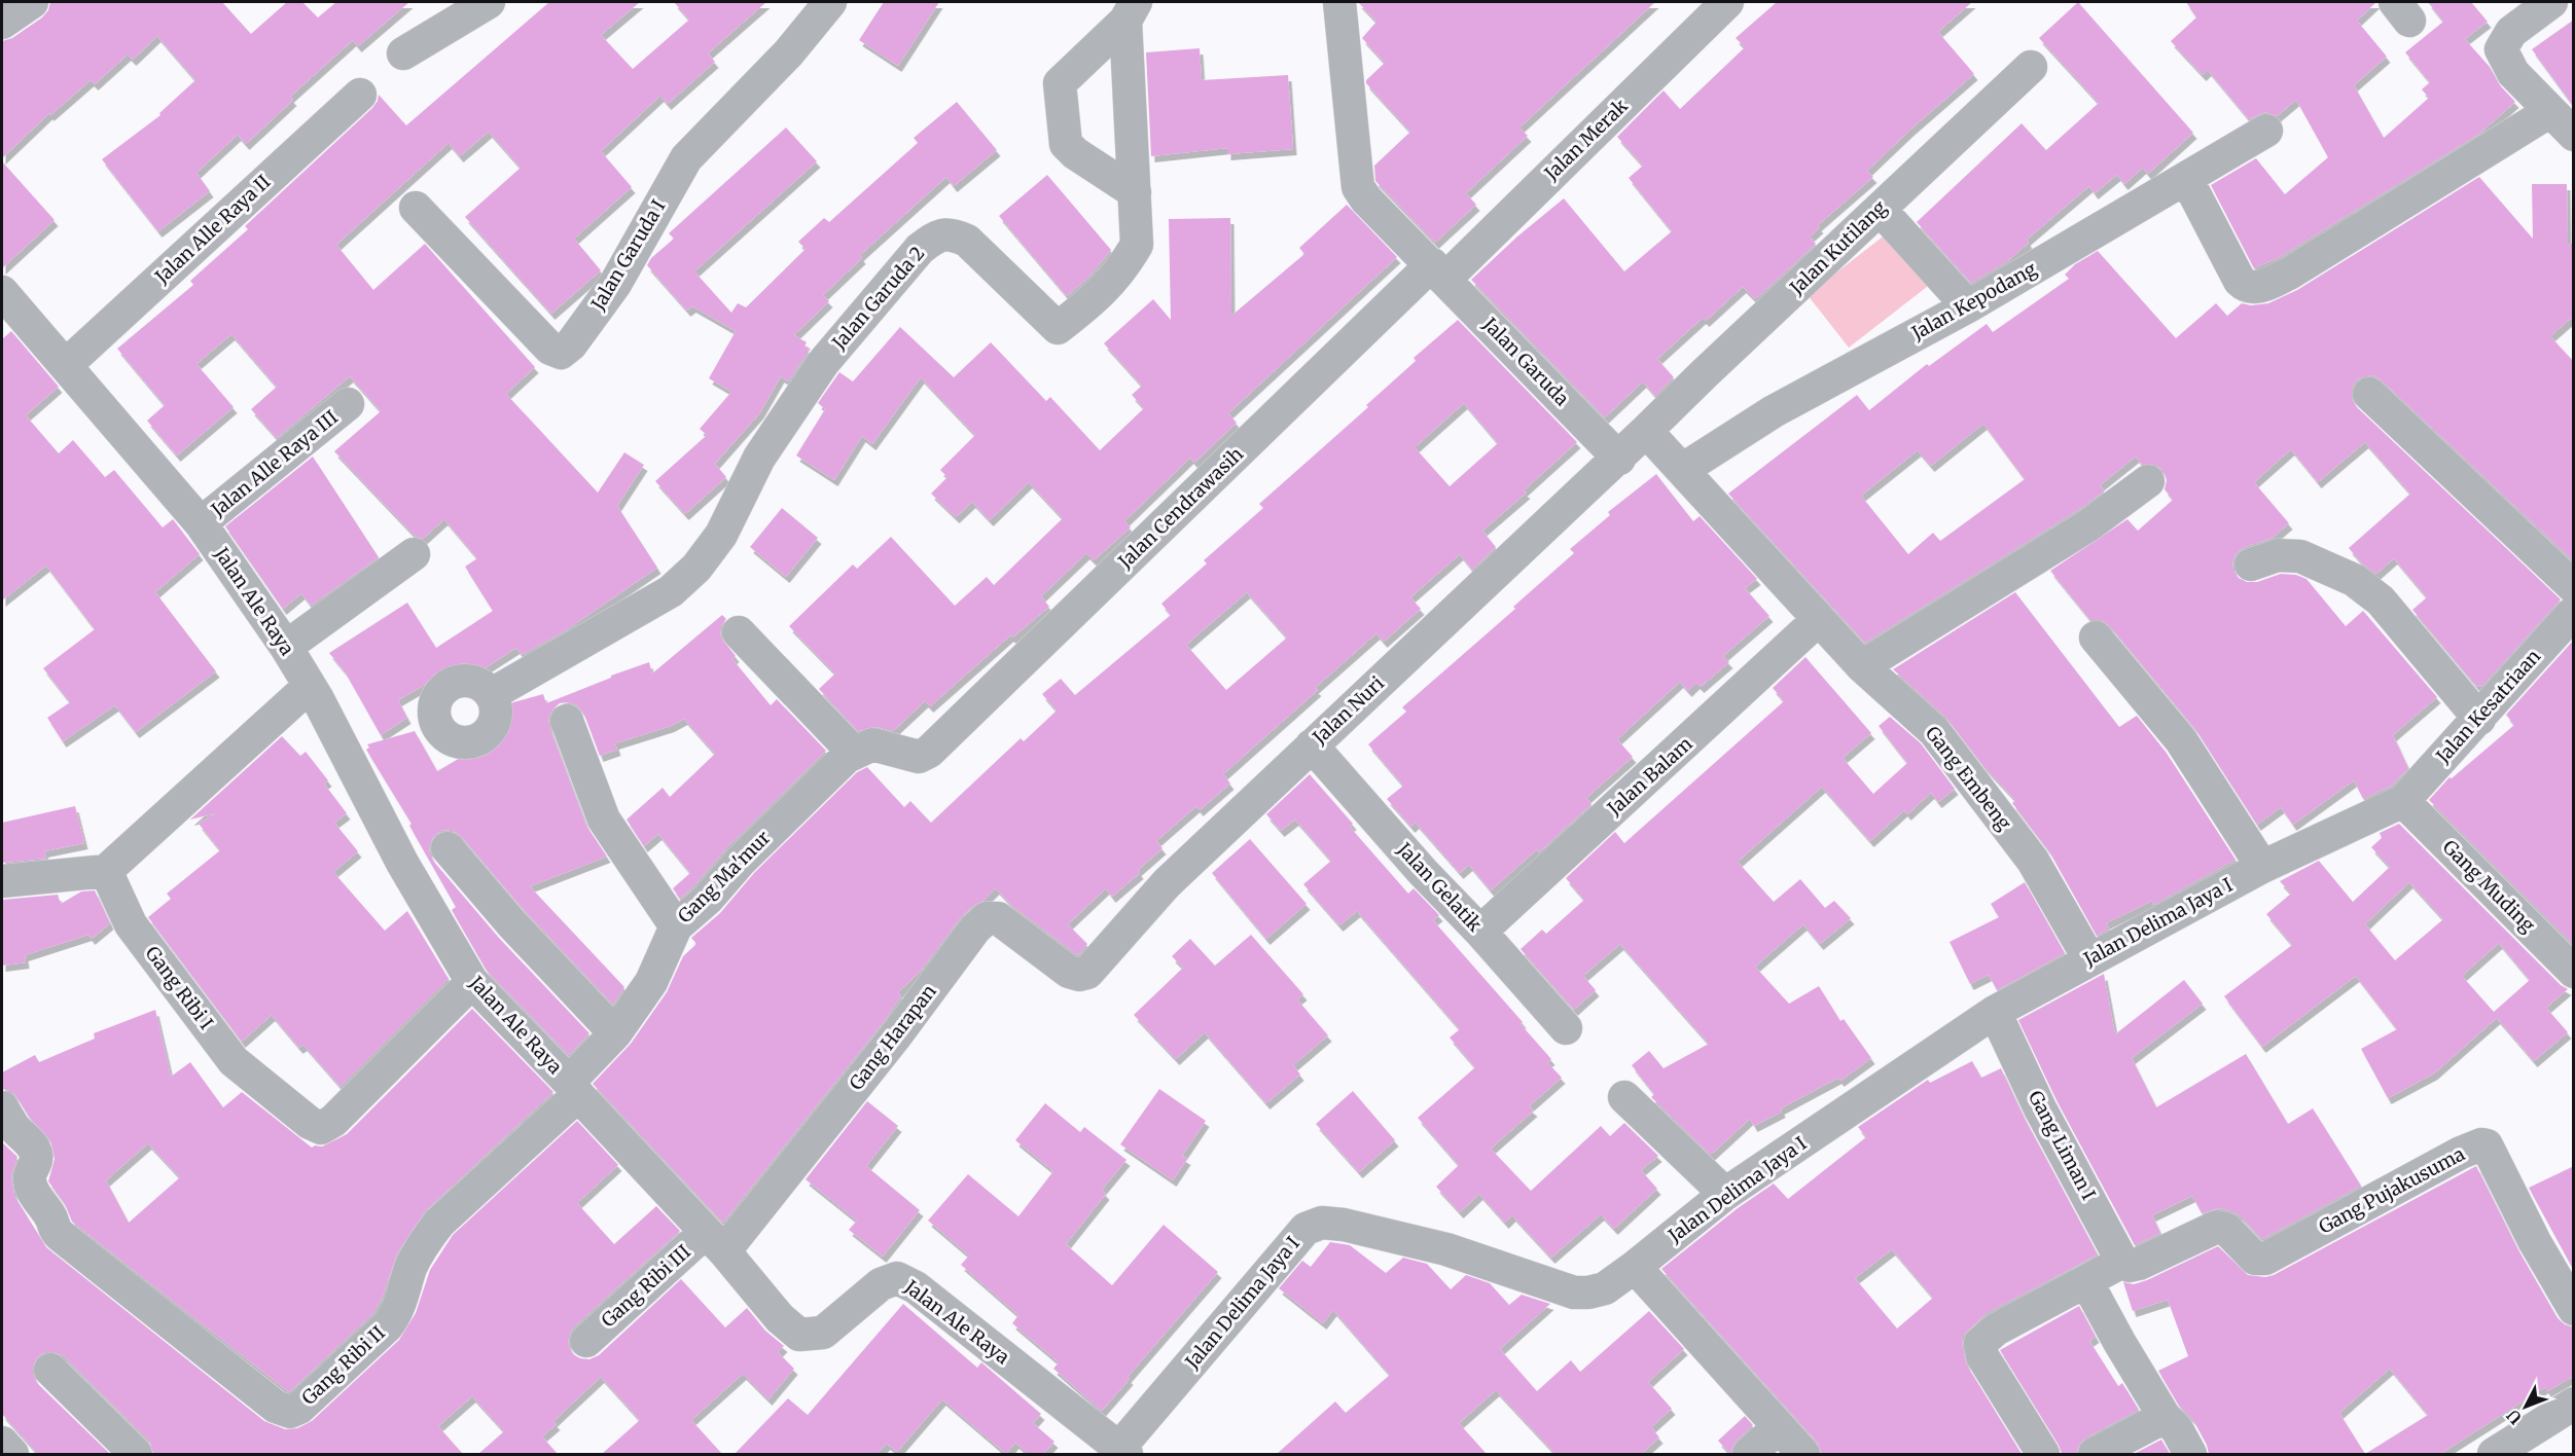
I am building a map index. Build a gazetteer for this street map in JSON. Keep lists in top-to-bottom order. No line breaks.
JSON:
{"streets":{"street":["Jalan Merak","Jalan Alle Raya II","Jalan Kutilang","Jalan Garuda I","Jalan Garuda 2","Jalan Kepodang","Jalan Garuda","Jalan Alle Raya III","Jalan Cendrawasih","Jalan Ale Raya","Jalan Kesatriaan","Jalan Nuri","Jalan Balam","Gang Embeng","Gang Ma'mur","Gang Muding","Jalan Gelatik","Jalan Delima Jaya I","Gang Ribi I","Gang Harapan","Gang Liman I","Gang Pujakusuma","Gang Ribi III","Gang Ribi II"]},"crossings":[["Jalan Merak","Jalan Garuda"],["Jalan Merak","Jalan Cendrawasih"],["Jalan Alle Raya II","Jalan Ale Raya"],["Jalan Garuda","Jalan Cendrawasih"],["Jalan Garuda","Jalan Nuri"],["Jalan Alle Raya III","Jalan Ale Raya"],["Jalan Cendrawasih","Gang Ma'mur"],["Jalan Ale Raya","Gang Ma'mur"],["Jalan Ale Raya","Jalan Delima Jaya I"],["Jalan Ale Raya","Gang Ribi I"],["Jalan Ale Raya","Gang Harapan"],["Jalan Ale Raya","Gang Ribi III"],["Jalan Ale Raya","Gang Ribi II"],["Jalan Kesatriaan","Gang Muding"],["Jalan Kesatriaan","Jalan Delima Jaya I"],["Jalan Nuri","Jalan Gelatik"],["Jalan Nuri","Gang Harapan"],["Jalan Balam","Gang Embeng"],["Jalan Balam","Jalan Gelatik"],["Gang Embeng","Jalan Delima Jaya I"],["Gang Ma'mur","Gang Ribi II"],["Gang Muding","Jalan Delima Jaya I"],["Jalan Delima Jaya I","Gang Liman I"],["Gang Harapan","Gang Ribi III"],["Gang Liman I","Gang Pujakusuma"]],"north":"bottom left"}
